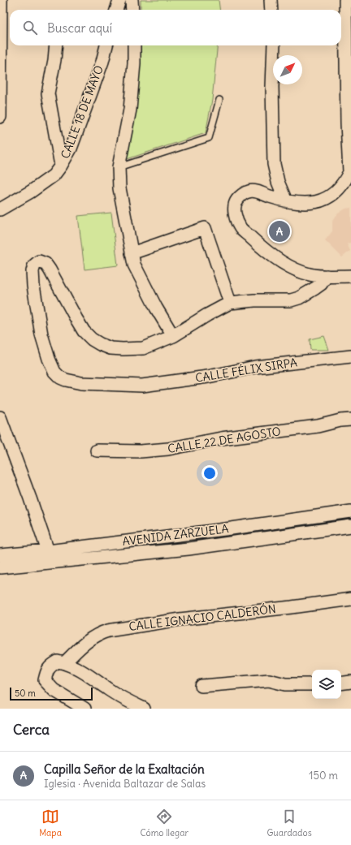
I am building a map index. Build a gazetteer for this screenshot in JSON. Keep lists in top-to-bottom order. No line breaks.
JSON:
{"streets":{"street":["CALLE 18 DE MAYO","CALLE FÉLIX SIRPA","CALLE 22 DE AGOSTO","AVENIDA ZARZUELA","CALLE IGNACIO CALDERÓN"]},"scale_bar":"50 m","north":"top right","page":{"search":"Buscar aquí","pins":"A","scale":"50 m","heading":"Cerca","list":[{"mark":"A","name":"Capilla Señor de la Exaltación","note":"Iglesia · Avenida Baltazar de Salas","value":"150 m"}],"nav":["Mapa","Cómo llegar","Guardados"]}}
